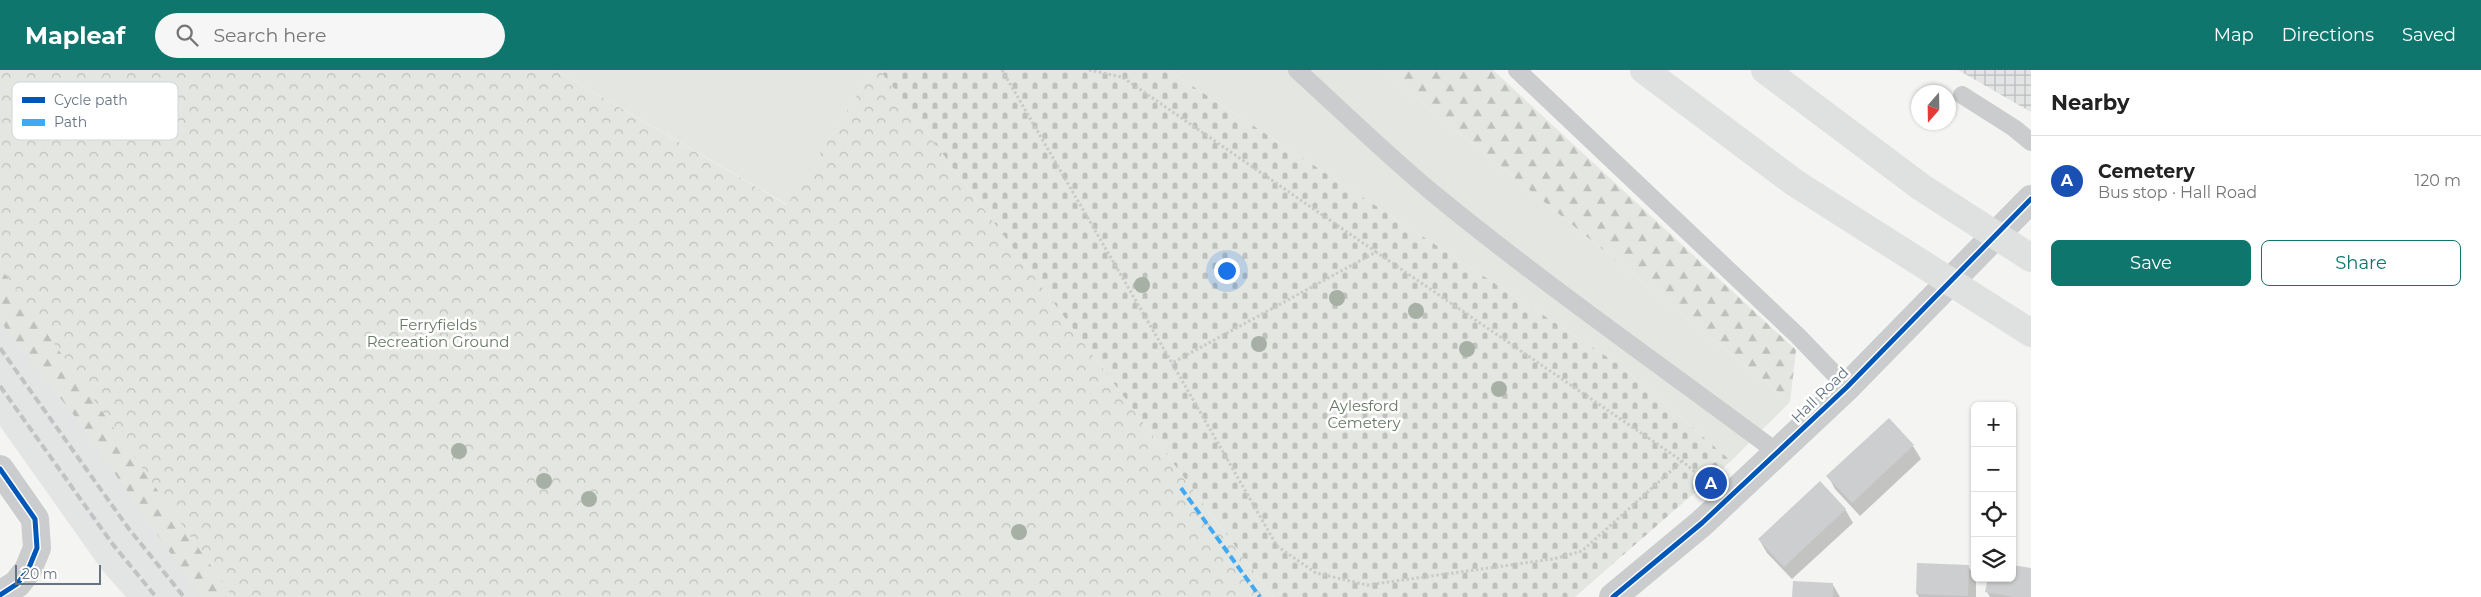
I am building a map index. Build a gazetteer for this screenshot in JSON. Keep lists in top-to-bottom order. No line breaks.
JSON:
{"streets":{"street":["Hall Road"]},"parks":["Ferryfields Recreation Ground","Aylesford Cemetery"],"legend":["Cycle path","Path"],"scale_bar":"20 m","north":"bottom","page":{"header":"Mapleaf","search":"Search here","nav":["Map","Directions","Saved"],"heading":"Nearby","list":[{"mark":"A","name":"Cemetery","note":"Bus stop · Hall Road","value":"120 m"}],"buttons":["Save","Share"],"map_buttons":["+","−"],"pins":"A","scale":"20 m"}}
